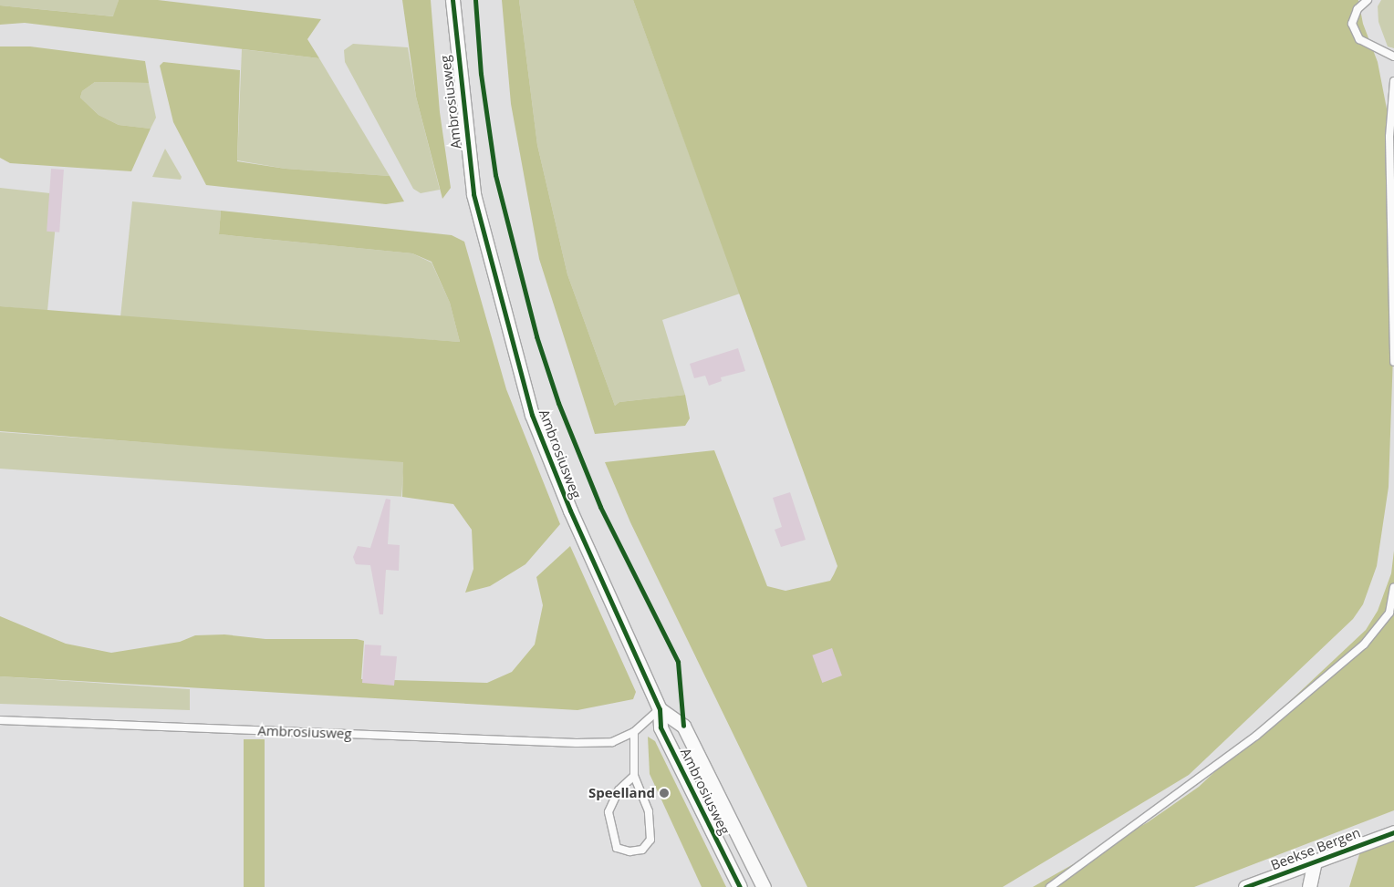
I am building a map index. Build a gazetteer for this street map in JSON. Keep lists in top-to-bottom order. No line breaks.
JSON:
{"streets":{"street":["Ambrosiusweg","Beekse Bergen"]},"places":["Speelland"]}
